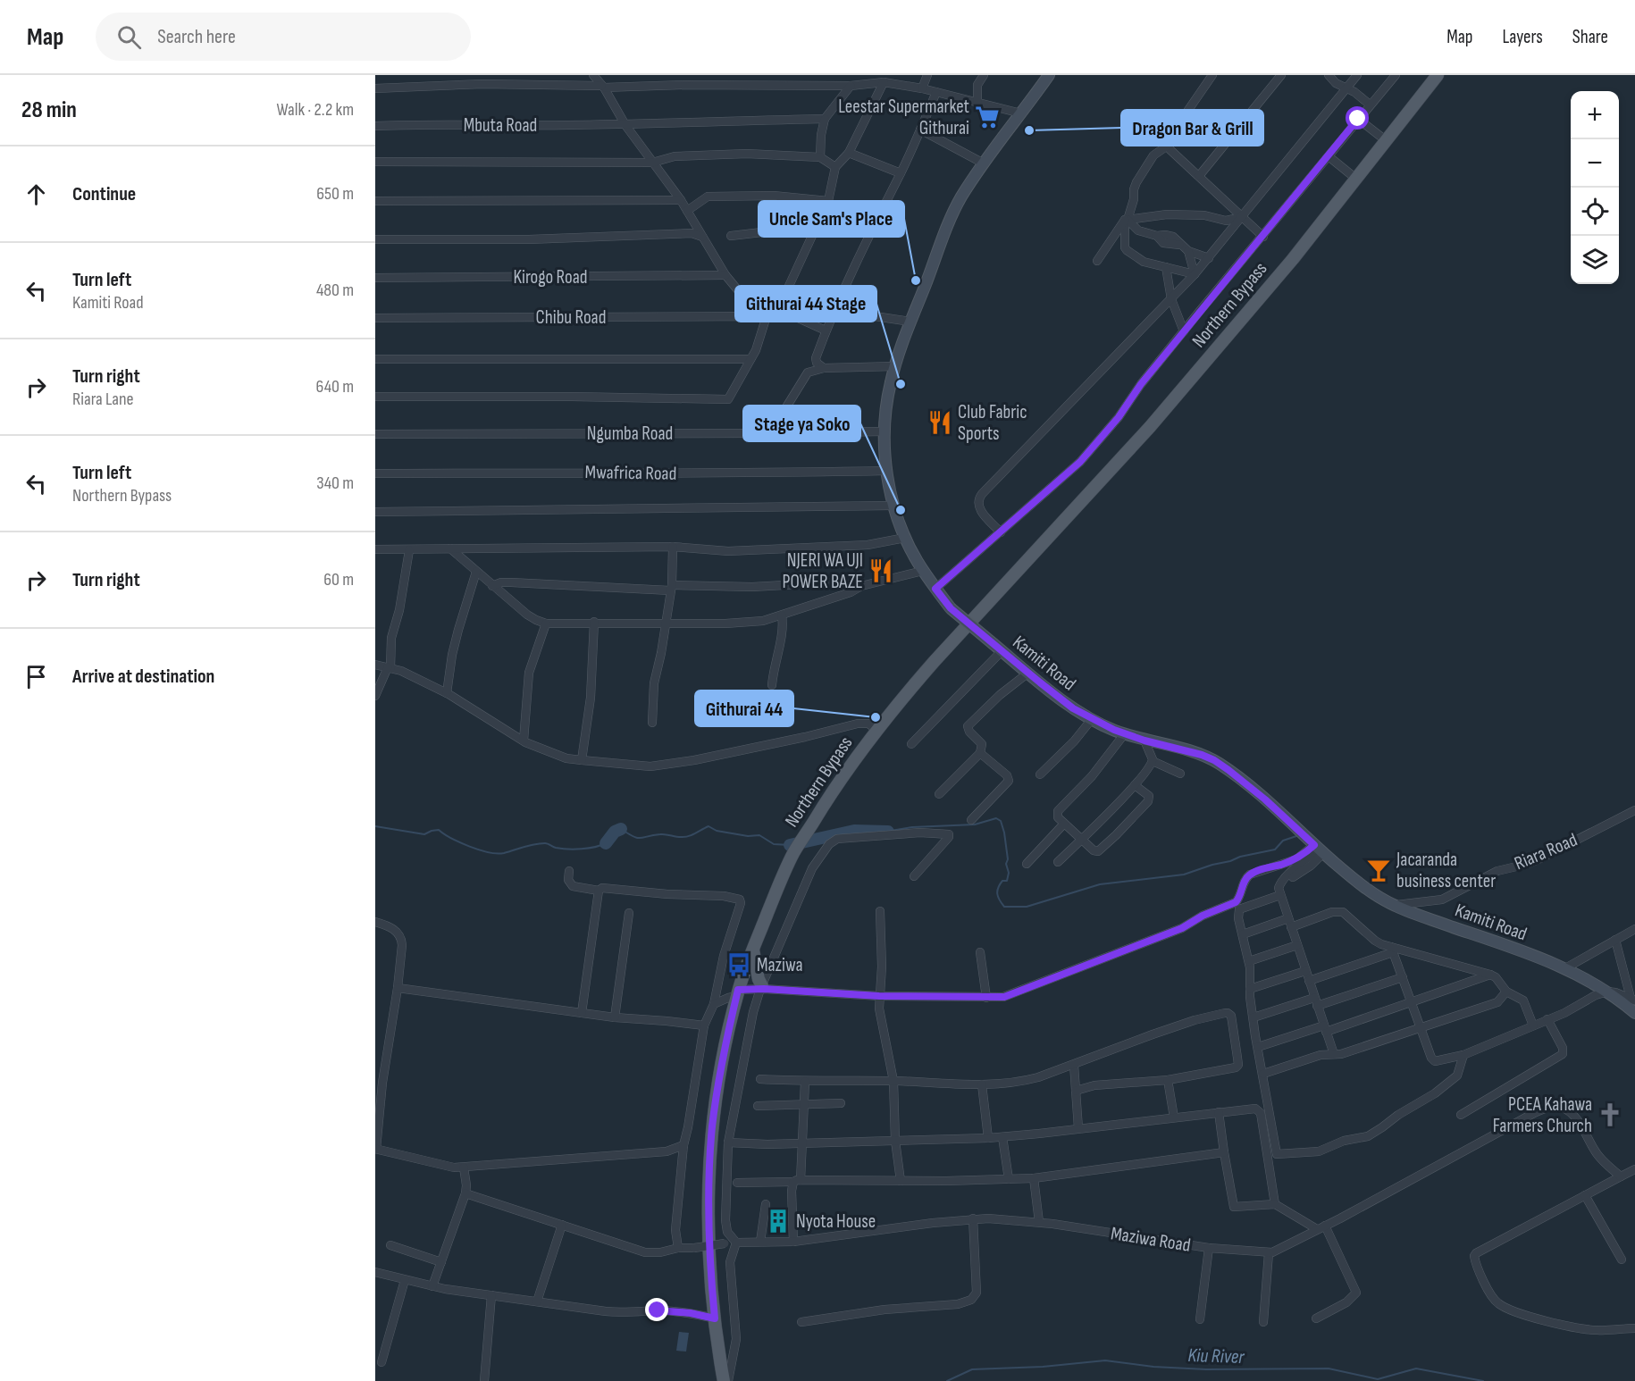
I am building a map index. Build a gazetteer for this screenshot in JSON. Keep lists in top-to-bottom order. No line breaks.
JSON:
{"streets":{"main road":["Northern Bypass","Kamiti Road"],"street":["Mbuta Road","Kirogo Road","Chibu Road","Ngumba Road","Mwafrica Road","Riara Road","Maziwa Road"]},"crossings":[["Ngumba Road","Kamiti Road"],["Mwafrica Road","Kamiti Road"],["Kamiti Road","Riara Road"]],"water":["Kiu River"],"places":{"supermarket":["Leestar Supermarket Githurai"],"other":["Dragon Bar & Grill","Uncle Sam's Place","Githurai 44 Stage","Stage ya Soko","Githurai 44"],"restaurant":["Club Fabric Sports","NJERI WA UJI POWER BAZE"],"bar":["Jacaranda business center"],"bus stop":["Maziwa"],"church":["PCEA Kahawa Farmers Church"],"building":["Nyota House"]},"page":{"header":"Map","search":"Search here","nav":["Map","Layers","Share"],"heading":["28 min","Walk · 2.2 km"],"map_buttons":["+","−"],"list":[["Continue","650 m"],["Turn left","Kamiti Road","480 m"],["Turn right","Riara Lane","640 m"],["Turn left","Northern Bypass","340 m"],["Turn right","60 m"],"Arrive at destination"]}}
